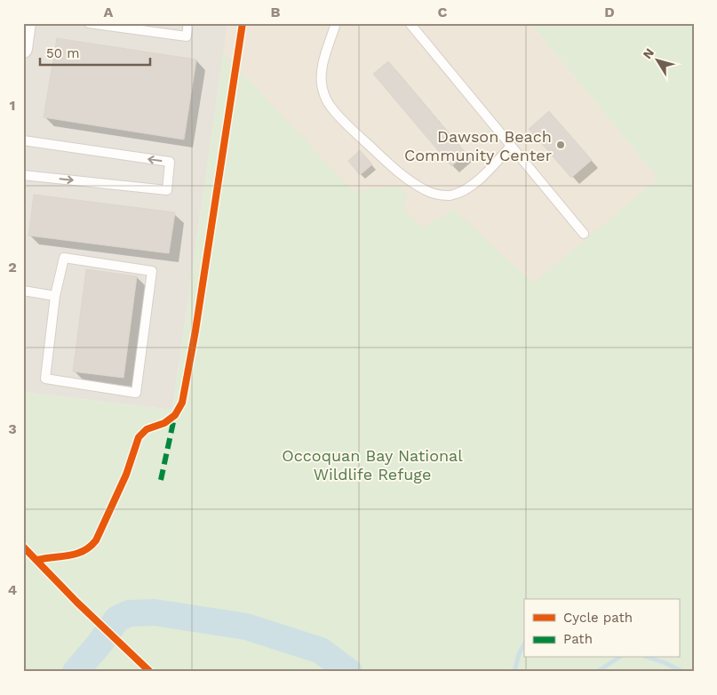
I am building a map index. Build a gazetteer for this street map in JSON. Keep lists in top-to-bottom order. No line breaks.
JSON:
{"parks":["Occoquan Bay National Wildlife Refuge"],"places":["Dawson Beach Community Center"],"legend":["Cycle path","Path"],"scale_bar":"50 m","north":"top left","grid":{"columns":["A","B","C","D"],"rows":["1","2","3","4"]}}
